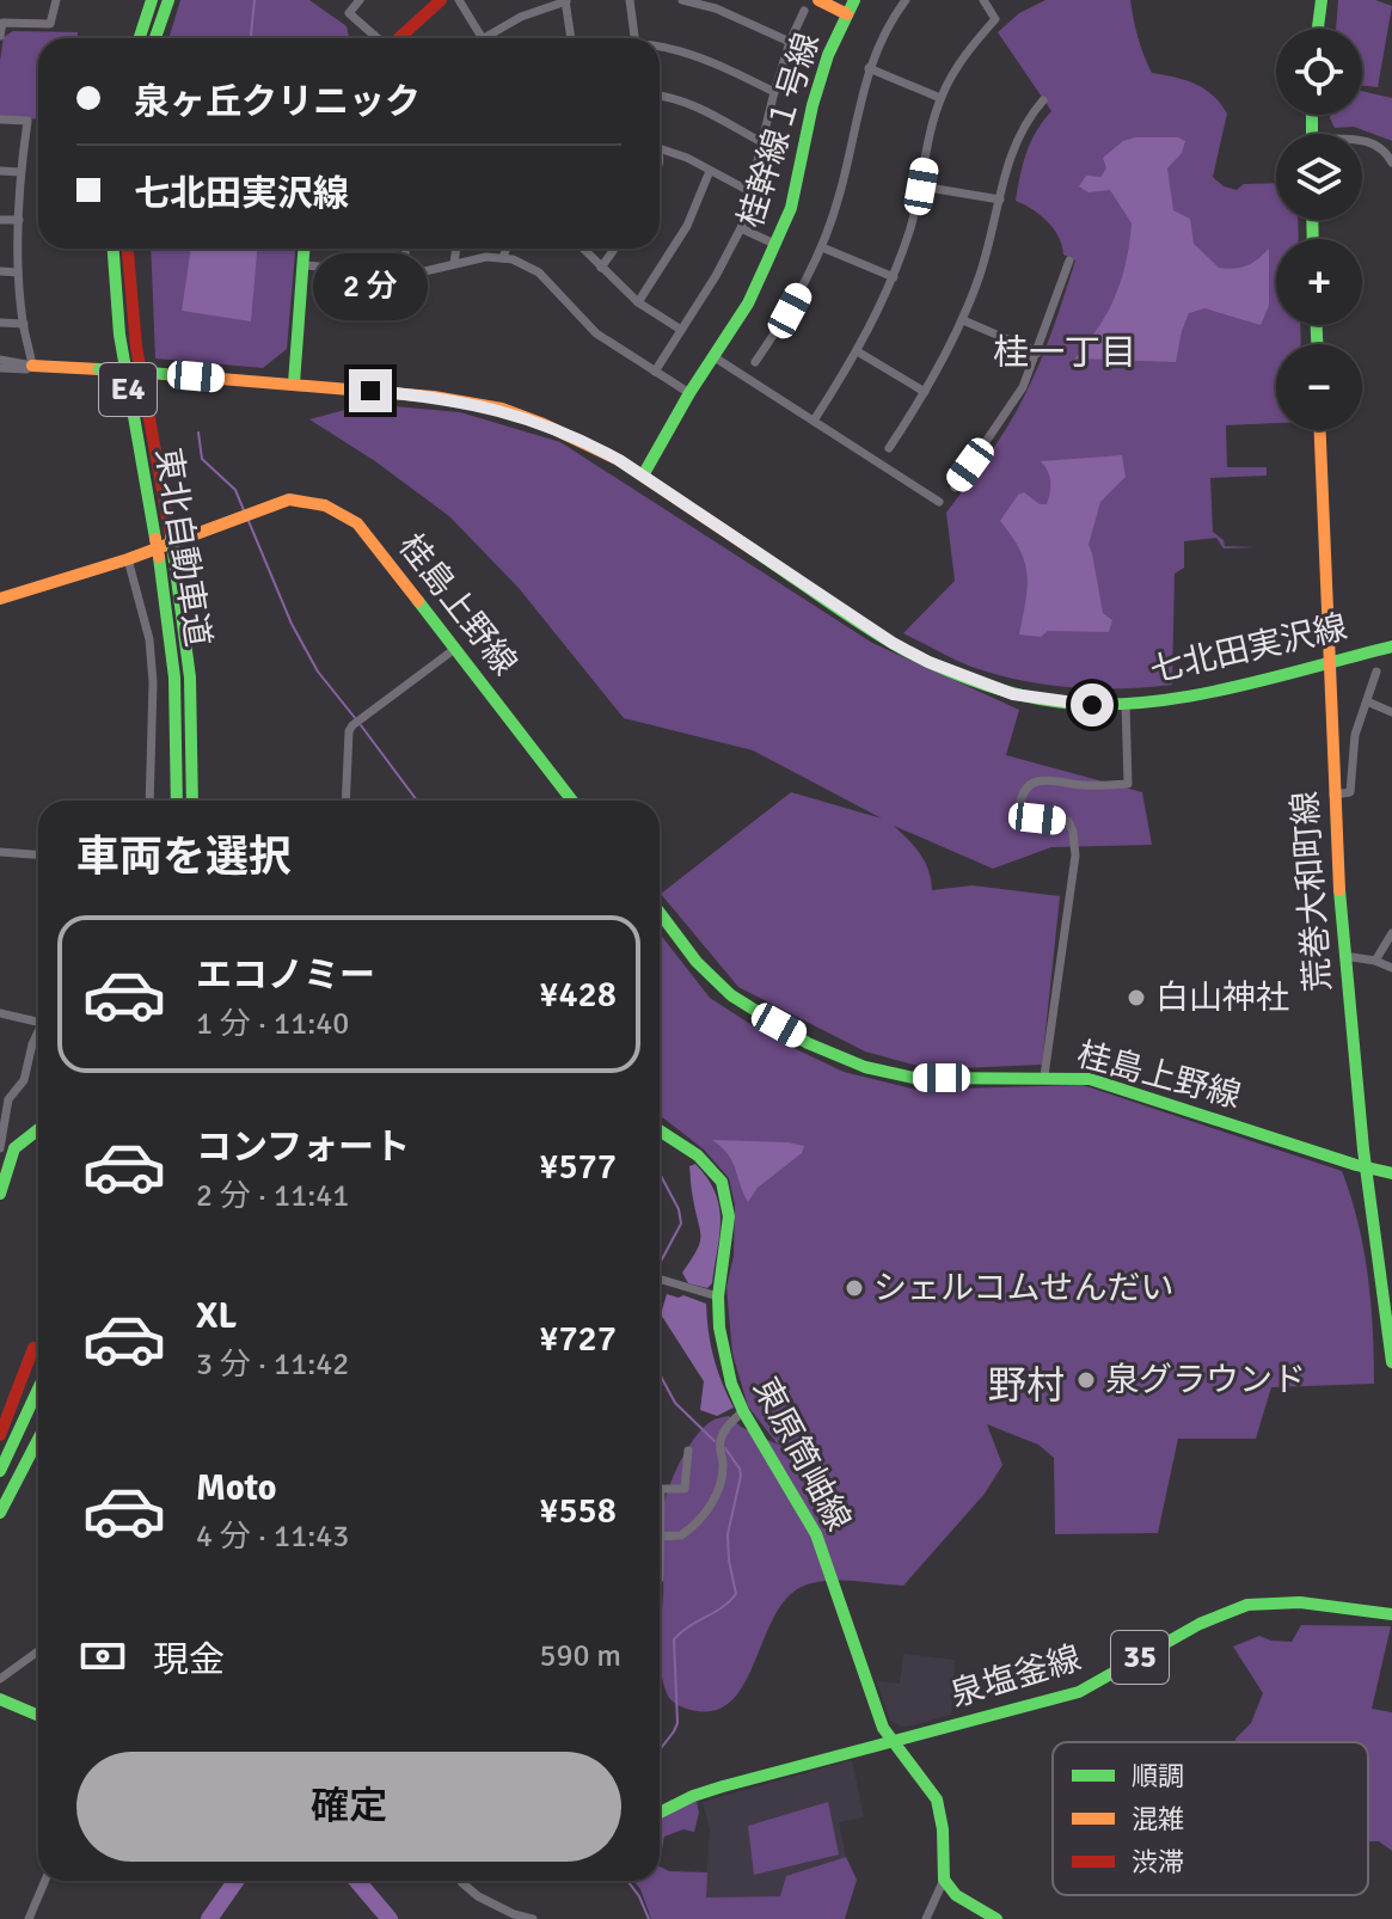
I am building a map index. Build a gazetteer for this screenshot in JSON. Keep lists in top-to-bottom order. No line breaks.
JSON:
{"streets":{"main road":["桂幹線１号線","E4","東北自動車道","桂島上野線","七北田実沢線","荒巻大和町線","東原筒岫線","35","泉塩釜線"]},"crossings":[["桂幹線１号線","七北田実沢線"],["桂島上野線","荒巻大和町線"],["七北田実沢線","荒巻大和町線"],["東原筒岫線","泉塩釜線"]],"districts":["桂一丁目","野村"],"places":["白山神社","シェルコムせんだい","泉グラウンド"],"legend":["順調","混雑","渋滞"],"page":{"map_buttons":["+","−"],"banner":["泉ヶ丘クリニック","七北田実沢線"],"bubble":"2 分","heading":"車両を選択","list":[{"name":"エコノミー","note":"1 分 · 11:40","value":"¥428"},{"name":"コンフォート","note":"2 分 · 11:41","value":"¥577"},{"name":"XL","note":"3 分 · 11:42","value":"¥727"},{"name":"Moto","note":"4 分 · 11:43","value":"¥558"}],"pay":["現金","590 m"],"buttons":"確定"}}
